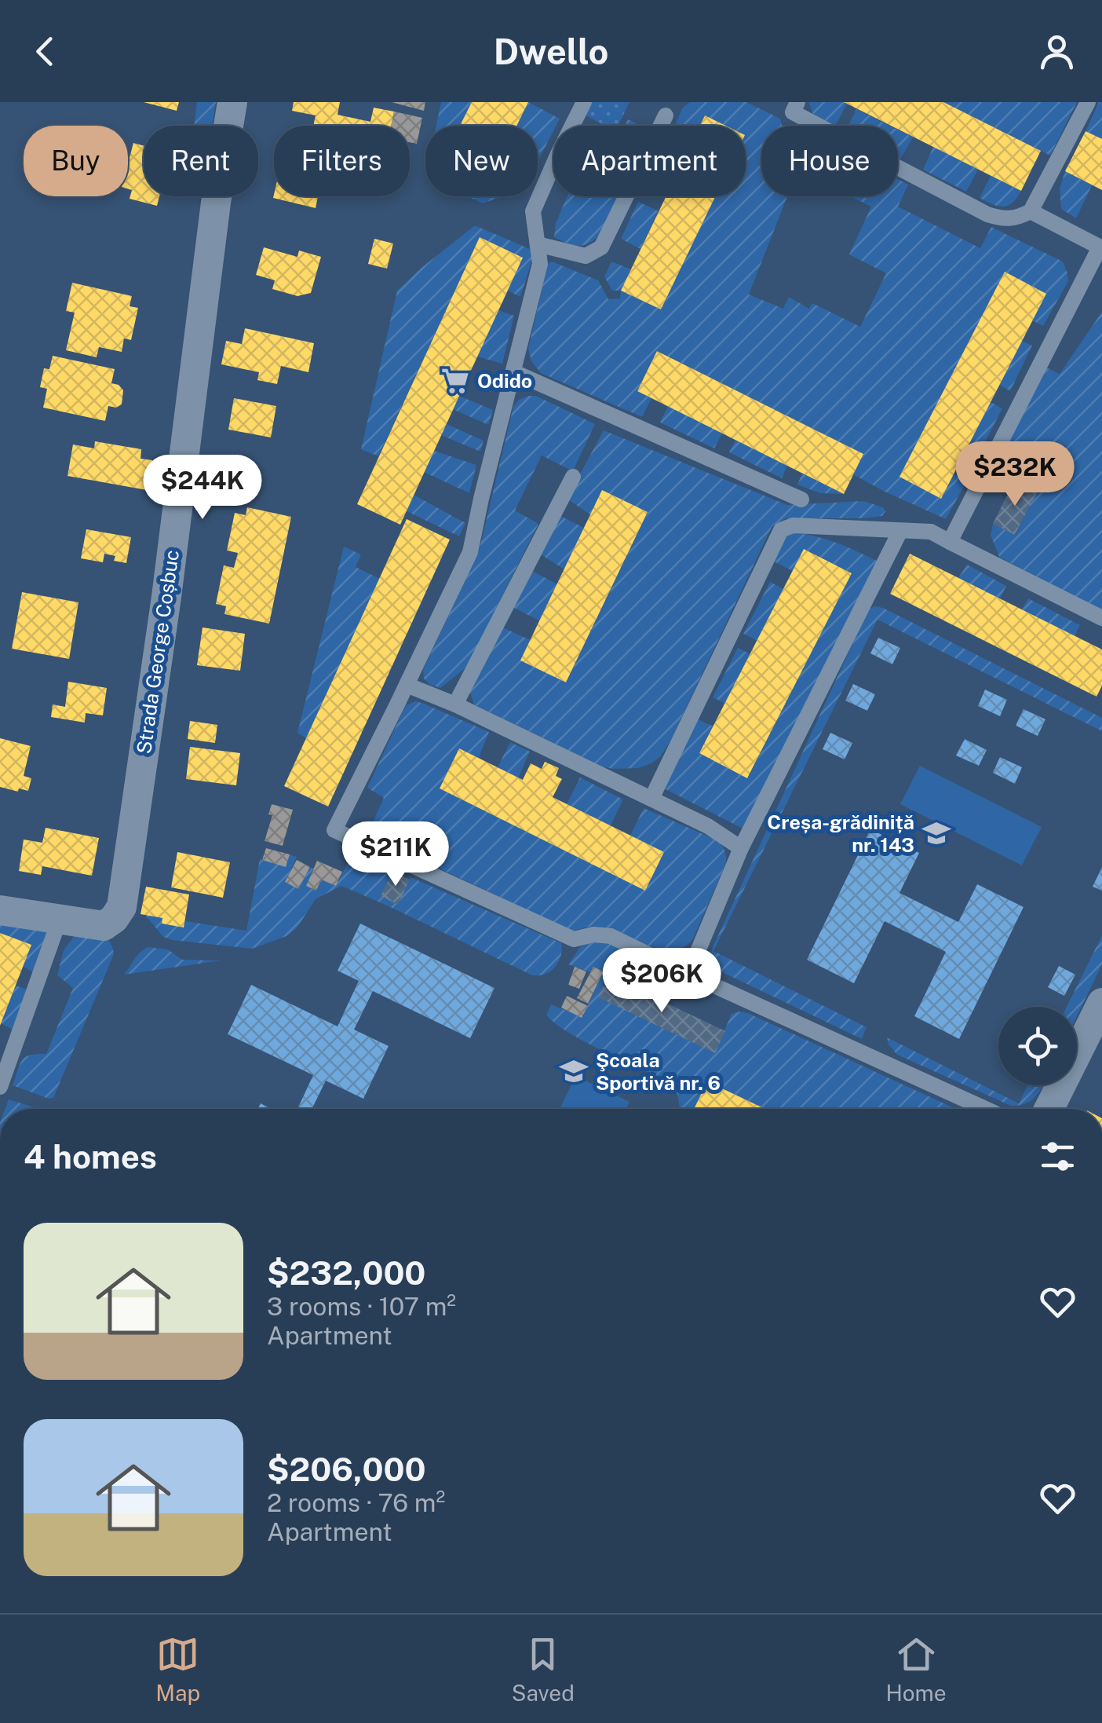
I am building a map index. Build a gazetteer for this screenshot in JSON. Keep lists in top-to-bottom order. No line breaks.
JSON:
{"streets":{"street":["Strada George Coșbuc"]},"places":{"supermarket":["Odido"],"school or university":["Creșa-grădiniță nr. 143","Şcoala Sportivă nr. 6"]},"page":{"header":"Dwello","chip":["Buy","Rent","Filters","New","Apartment","House"],"price":["$232K","$244K","$211K","$206K"],"heading":"4 homes","list":[{"name":"$232,000","note":"3 rooms · 107 m² · Apartment"},{"name":"$206,000","note":"2 rooms · 76 m² · Apartment"}],"tabs":["Map","Saved","Home"]}}
